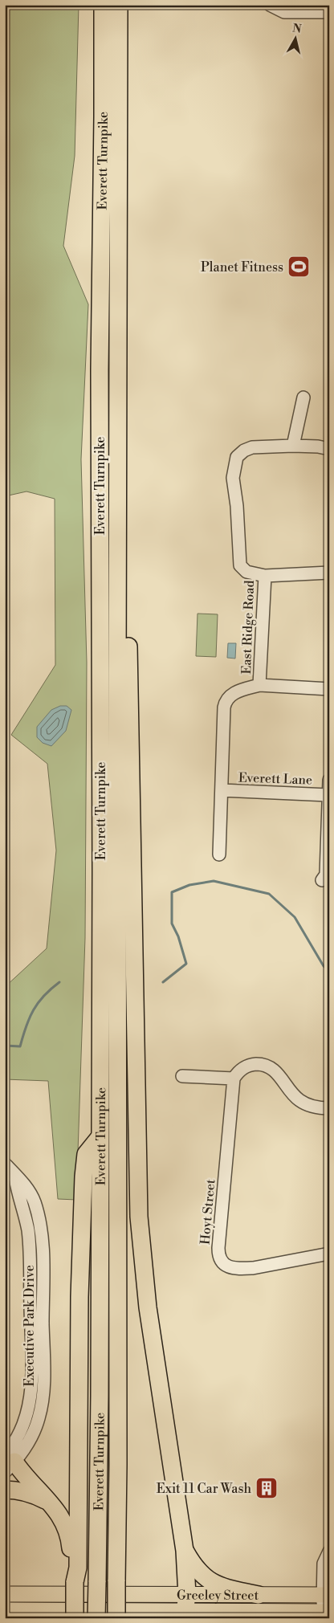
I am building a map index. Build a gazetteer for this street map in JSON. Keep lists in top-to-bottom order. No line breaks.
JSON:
{"streets":{"highway":["Everett Turnpike"],"main road":["Greeley Street"],"street":["East Ridge Road","Everett Lane","Hoyt Street","Executive Park Drive"]},"crossings":[["Everett Turnpike","Greeley Street"],["East Ridge Road","Everett Lane"]],"places":{"sports":["Planet Fitness"],"building":["Exit 11 Car Wash"]},"north":"top"}
